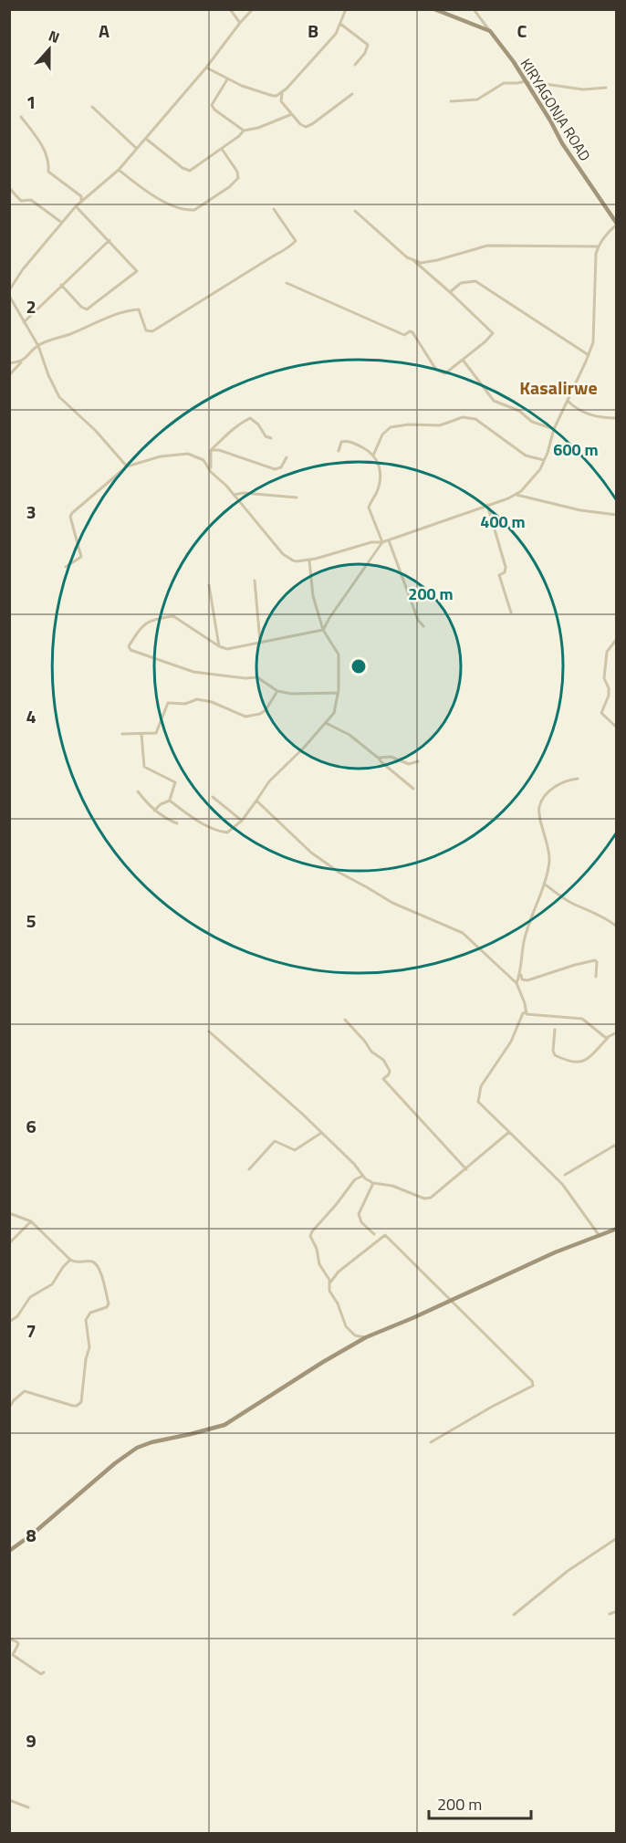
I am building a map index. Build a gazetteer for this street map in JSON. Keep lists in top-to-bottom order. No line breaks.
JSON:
{"streets":{"street":["KIRYAGONJA ROAD"]},"districts":["Kasalirwe"],"scale_bar":"200 m","north":"top","grid":{"columns":["A","B","C"],"rows":["1","2","3","4","5","6","7","8","9"]},"rings":["600 m","400 m","200 m"]}
